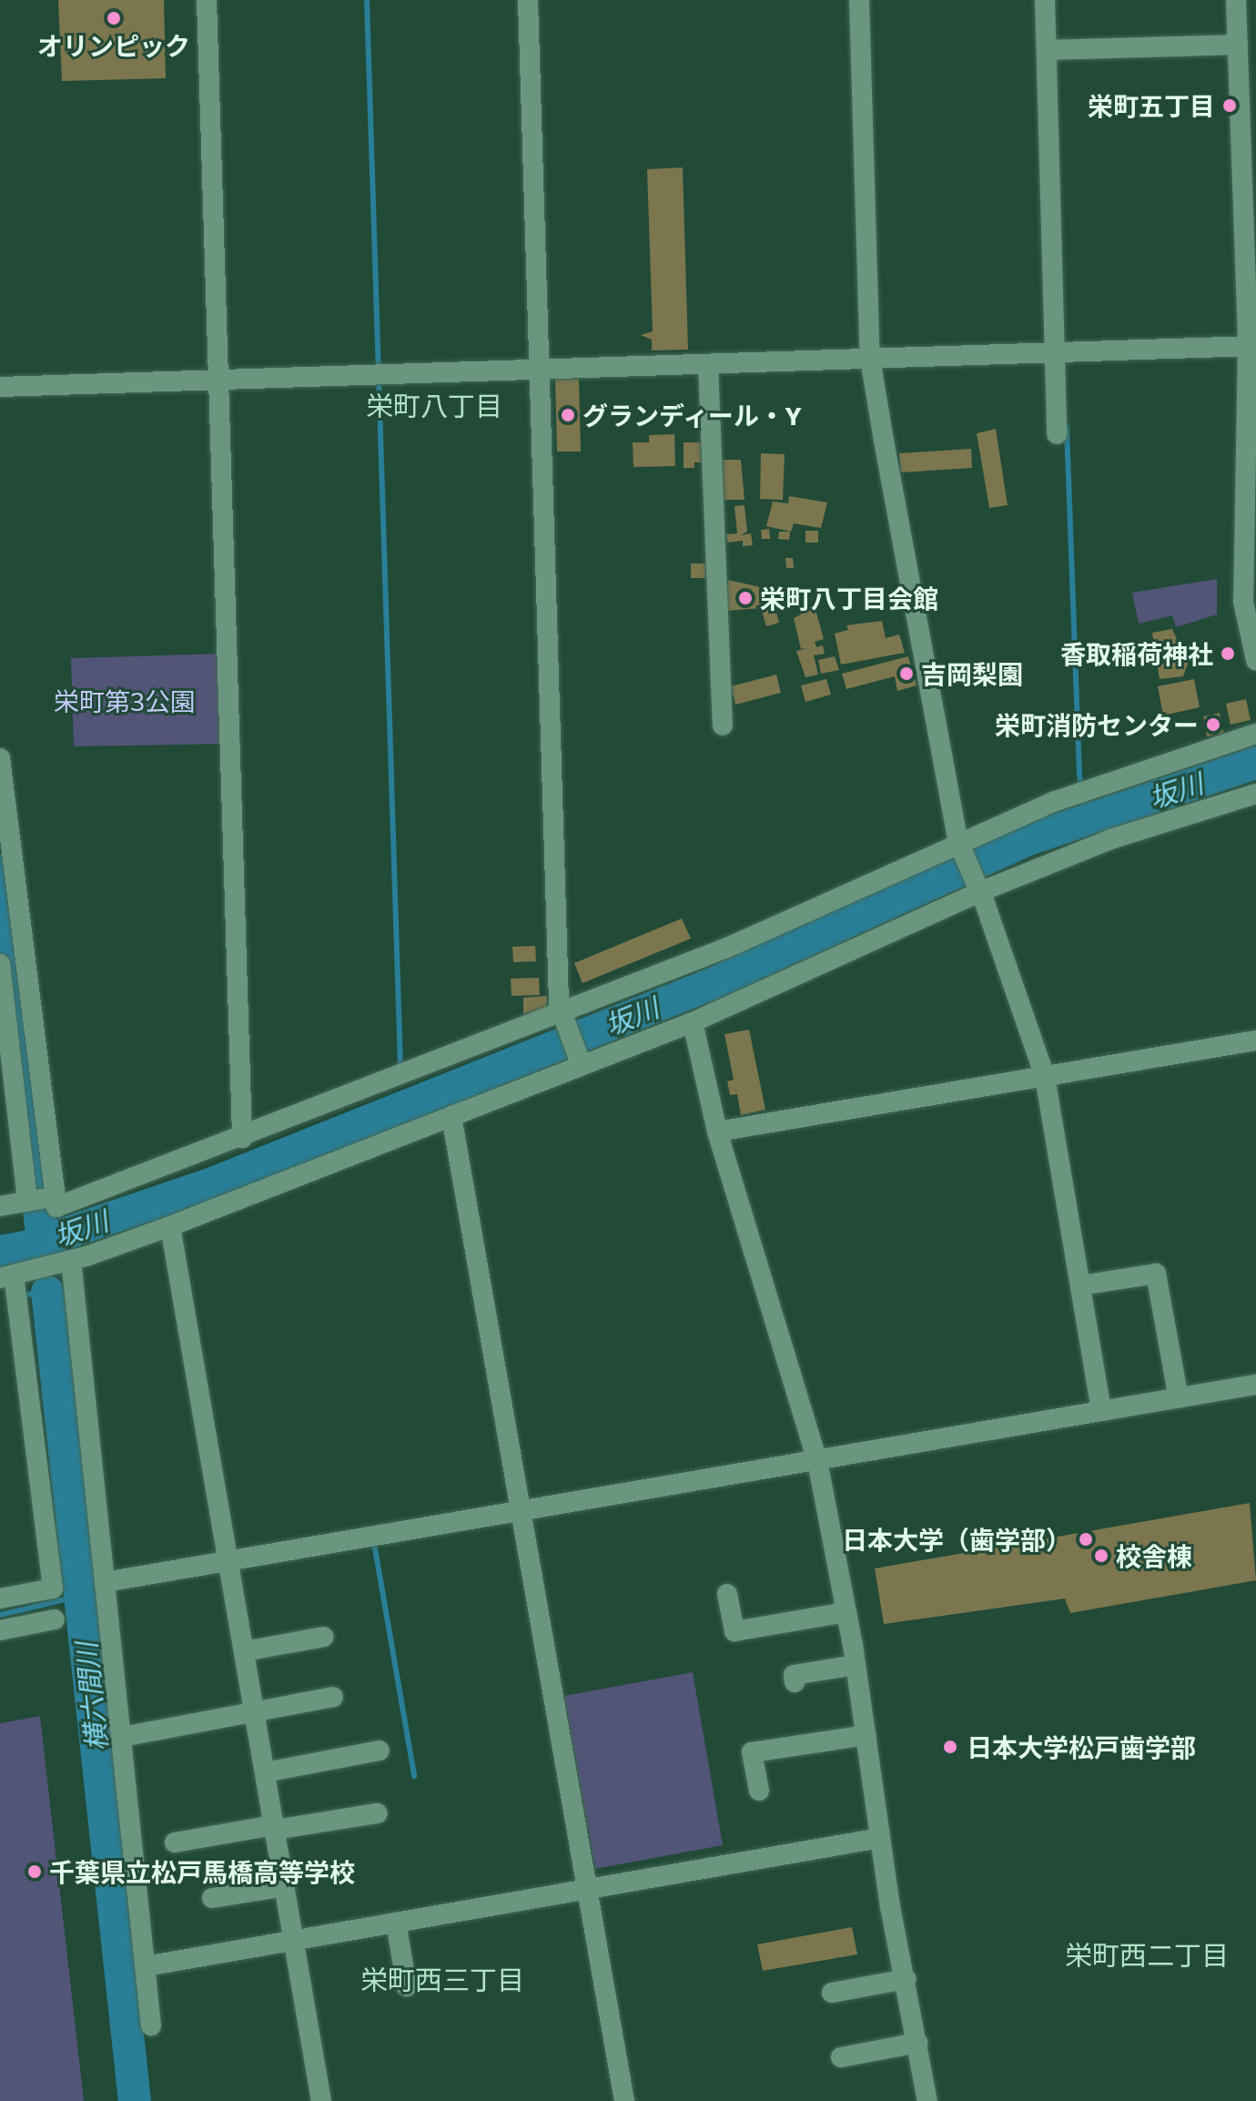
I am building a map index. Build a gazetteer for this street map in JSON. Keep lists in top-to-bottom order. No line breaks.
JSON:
{"districts":["栄町八丁目","栄町西二丁目","栄町西三丁目"],"water":["坂川","横六間川"],"parks":["栄町第3公園"],"places":["オリンピック","栄町五丁目","グランディール・Y","栄町八丁目会館","香取稲荷神社","吉岡梨園","栄町消防センター","日本大学（歯学部）","校舎棟","日本大学松戸歯学部","千葉県立松戸馬橋高等学校"]}
